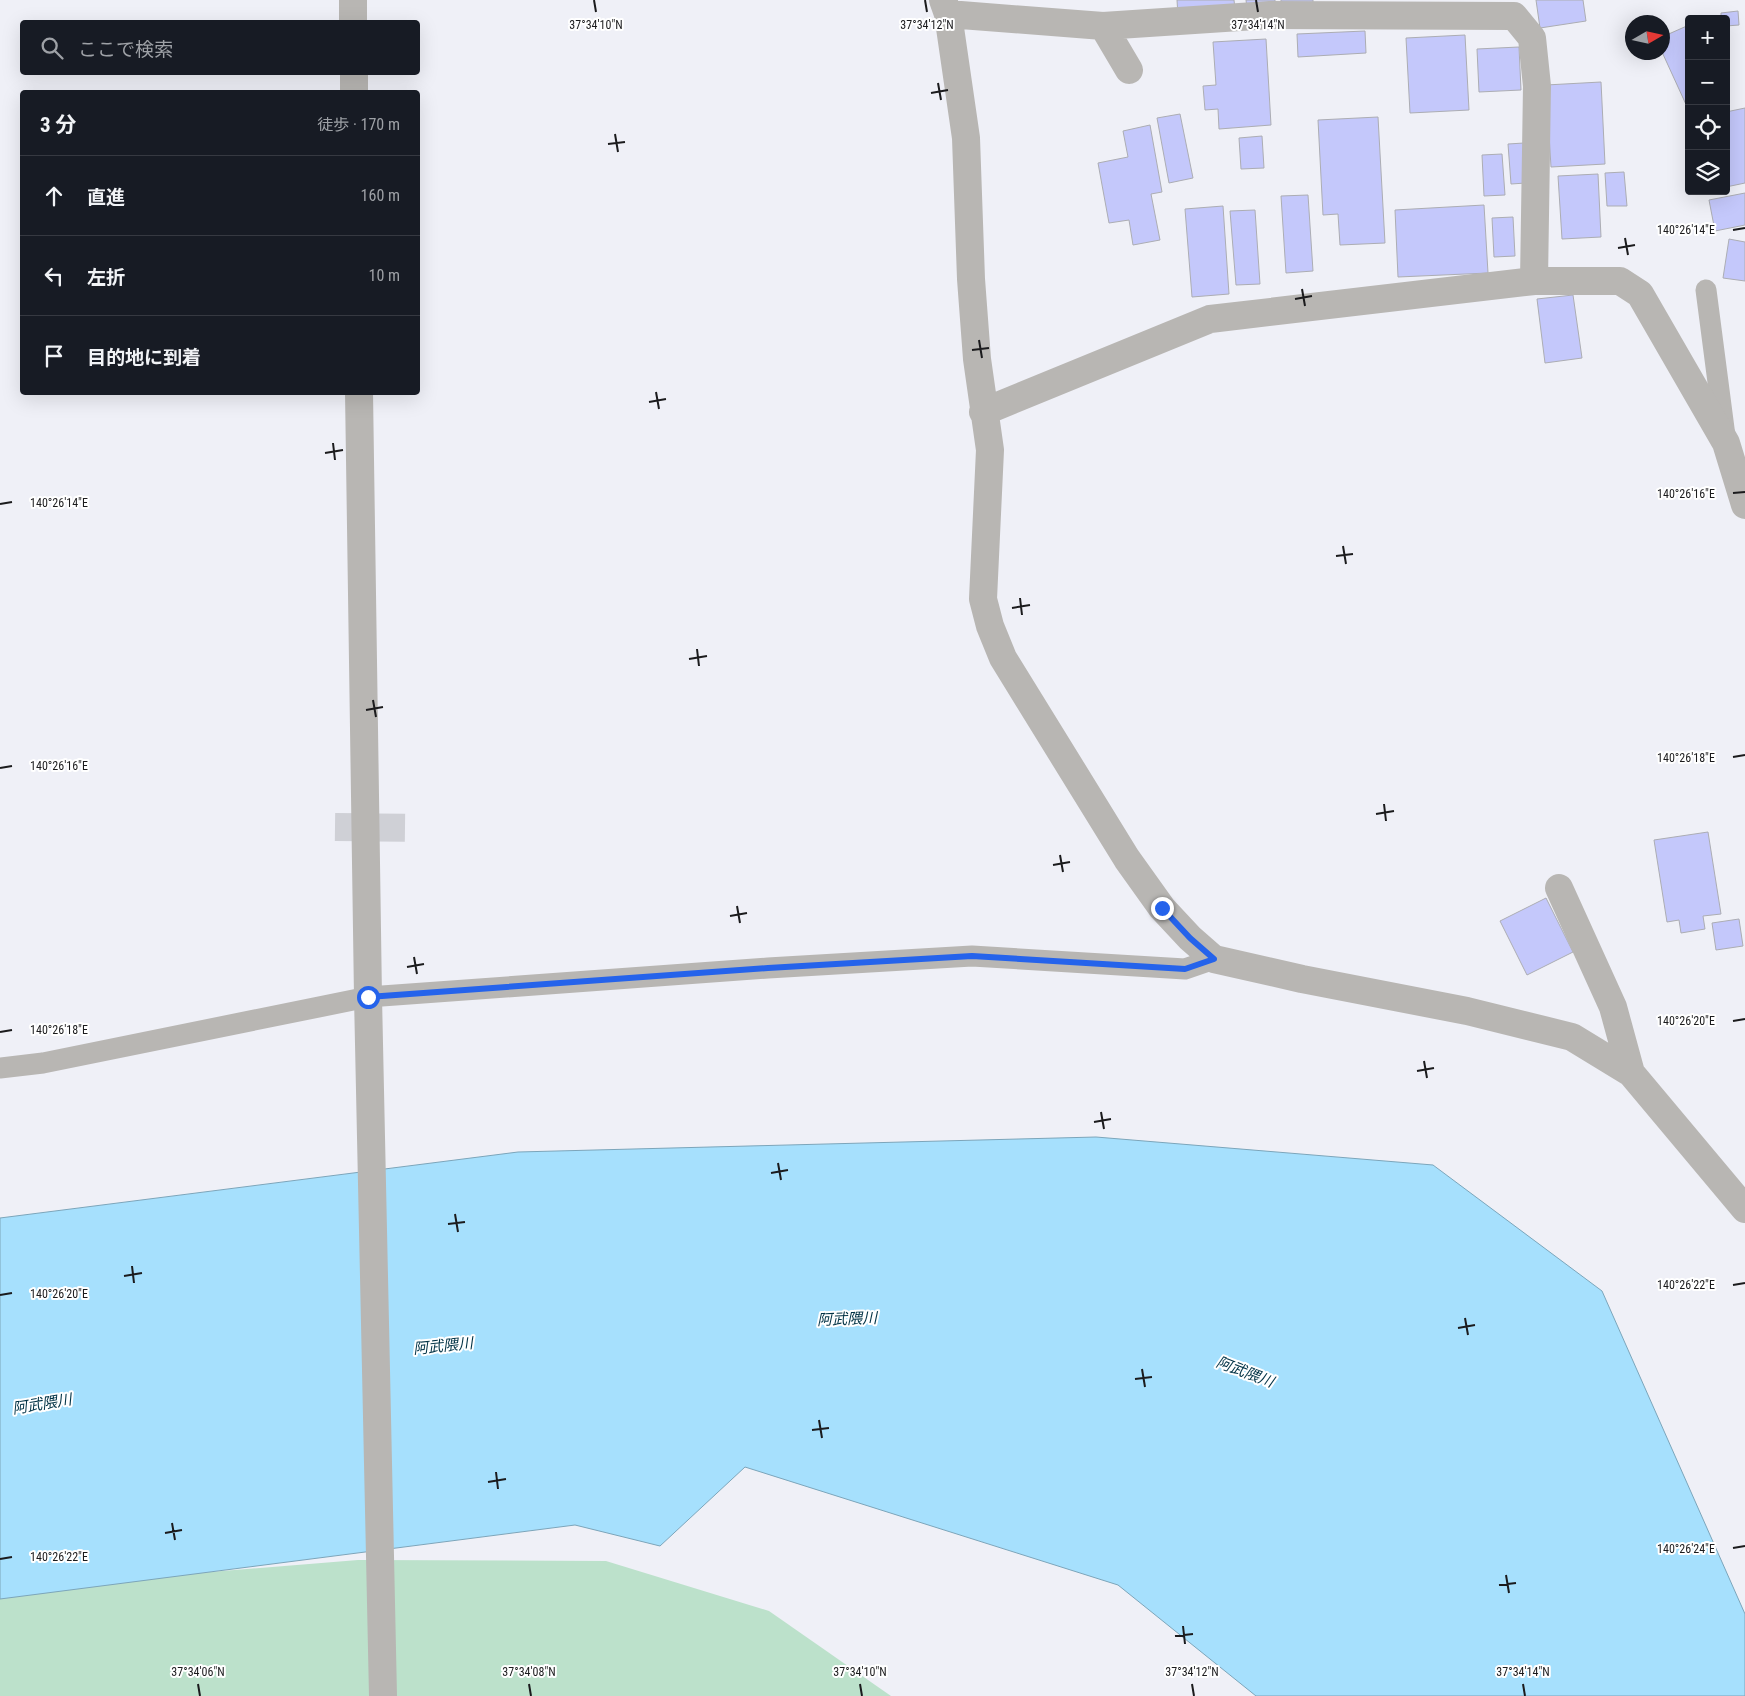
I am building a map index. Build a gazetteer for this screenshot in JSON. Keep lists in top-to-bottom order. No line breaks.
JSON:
{"water":["阿武隈川"],"north":"right","page":{"map_buttons":["+","−"],"search":"ここで検索","heading":["3 分","徒歩 · 170 m"],"list":[["直進","160 m"],["左折","10 m"],"目的地に到着"]},"coordinates":["37°34'10\"N","37°34'12\"N","37°34'14\"N","140°26'14\"E","140°26'16\"E","140°26'18\"E","140°26'20\"E","140°26'22\"E","140°26'24\"E","37°34'06\"N","37°34'08\"N"]}
